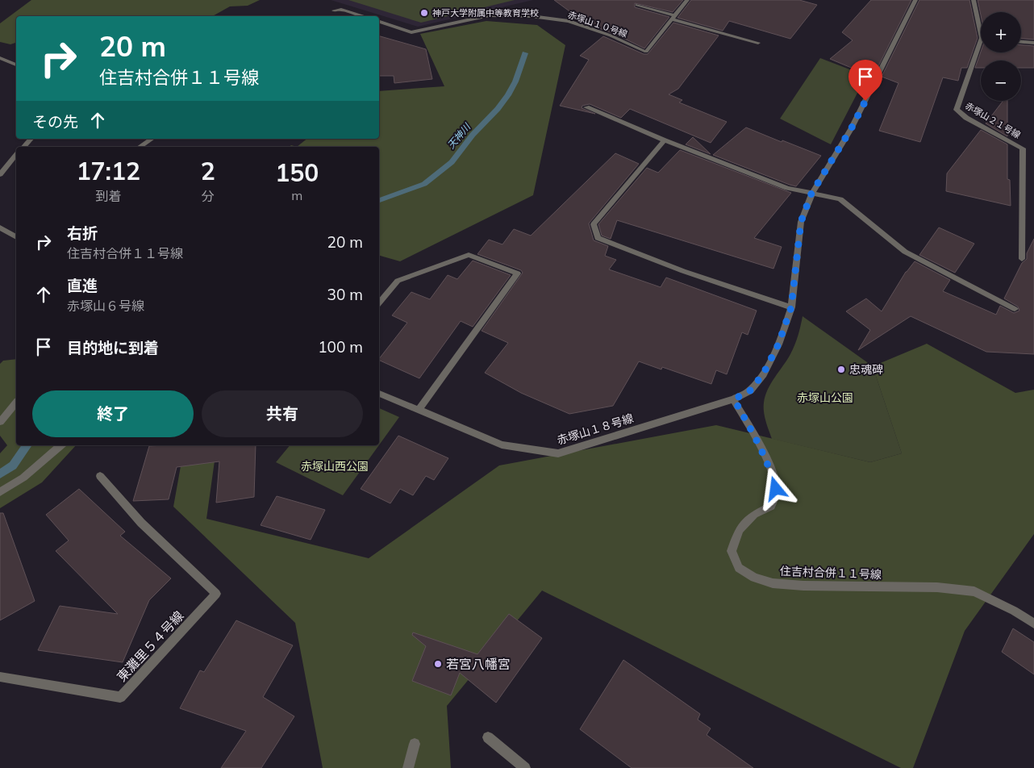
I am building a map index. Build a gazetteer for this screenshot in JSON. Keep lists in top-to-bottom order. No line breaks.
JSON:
{"streets":{"street":["赤塚山１０号線","赤塚山２１号線","赤塚山１８号線","住吉村合併１１号線","東灘里５４号線"]},"crossings":[["赤塚山１８号線","住吉村合併１１号線"]],"water":["天神川"],"parks":["赤塚山公園","赤塚山西公園"],"places":["神戸大学附属中等教育学校","忠魂碑","若宮八幡宮"],"page":{"map_buttons":["+","−"],"turn":["20 m","住吉村合併１１号線"],"then":"その先","eta":["17:12","到着","2","分","150","m"],"list":[{"name":"右折","note":"住吉村合併１１号線","value":"20 m"},{"name":"直進","note":"赤塚山６号線","value":"30 m"},{"name":"目的地に到着","value":"100 m"}],"buttons":["終了","共有"]}}
